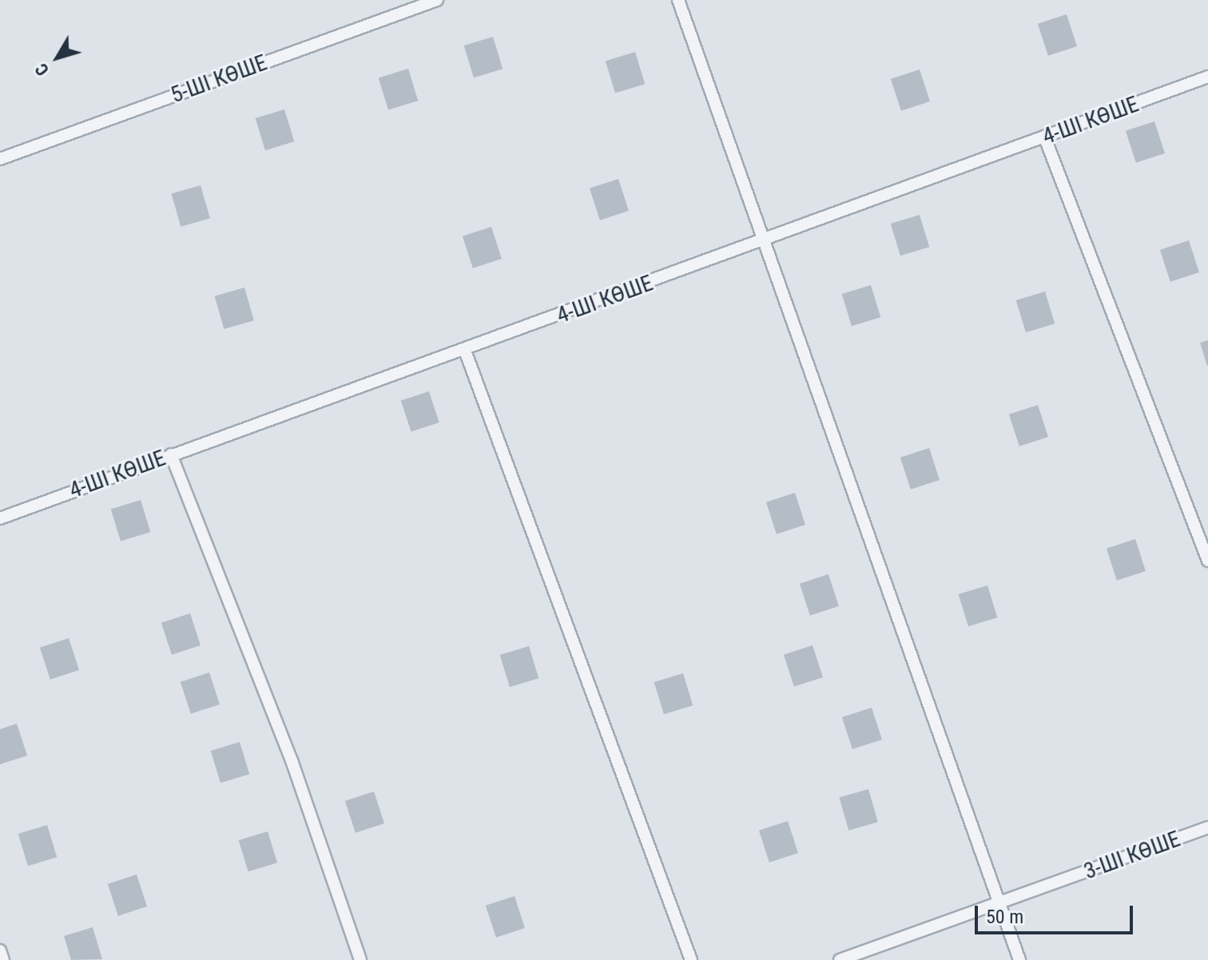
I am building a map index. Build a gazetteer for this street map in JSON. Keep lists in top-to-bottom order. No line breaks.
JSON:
{"streets":{"lane":["5-ШІ КӨШЕ","4-ШІ КӨШЕ","3-ШІ КӨШЕ"]},"scale_bar":"50 m","north":"bottom left"}
